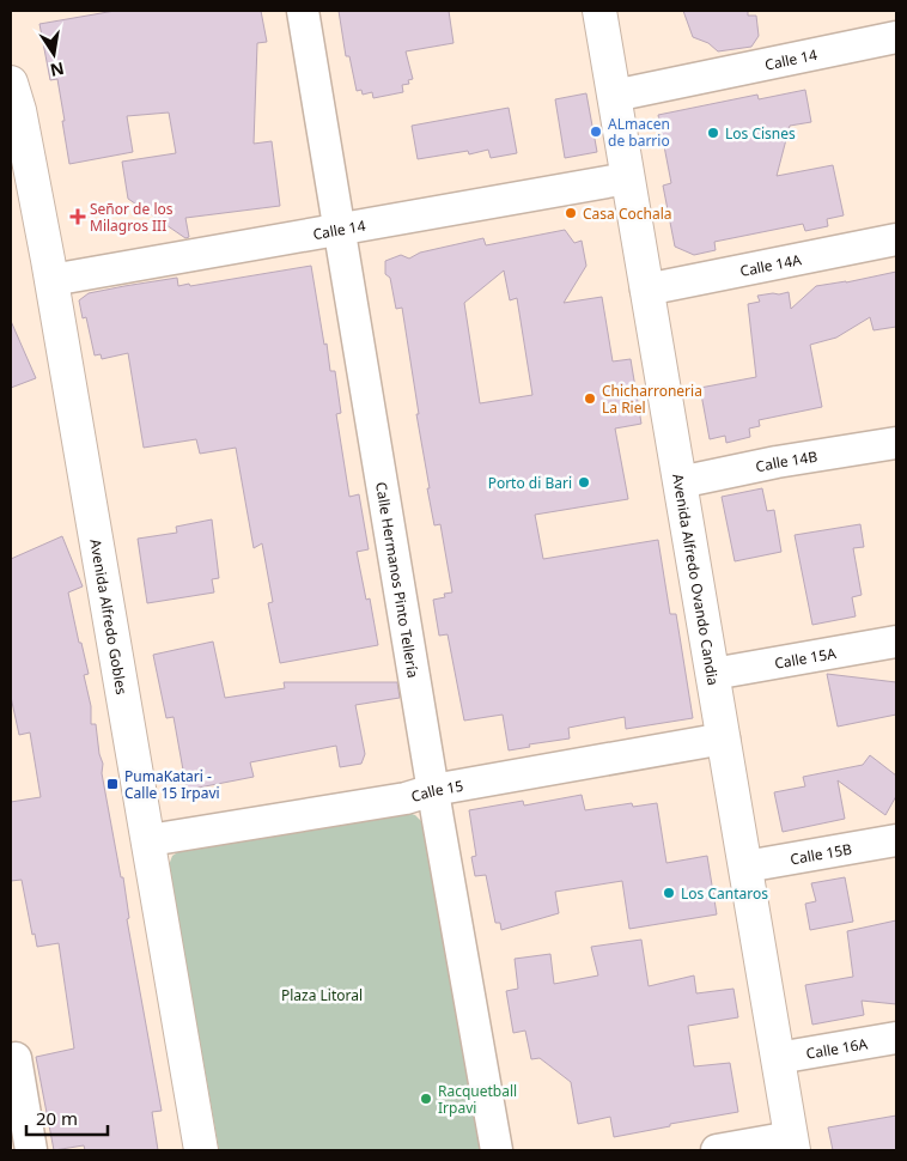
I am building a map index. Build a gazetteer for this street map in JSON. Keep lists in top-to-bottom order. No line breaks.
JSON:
{"streets":{"main road":["Avenida Alfredo Ovando Candia","Avenida Alfredo Gobles"],"street":["Calle 14","Calle 14A","Calle 14B","Calle Hermanos Pinto Tellería","Calle 15A","Calle 15","Calle 15B","Calle 16A"]},"crossings":[["Calle 14","Calle Hermanos Pinto Tellería"],["Calle 14","Avenida Alfredo Ovando Candia"],["Calle 14","Avenida Alfredo Gobles"],["Calle 14A","Avenida Alfredo Ovando Candia"],["Calle 14B","Avenida Alfredo Ovando Candia"],["Calle Hermanos Pinto Tellería","Calle 15"],["Avenida Alfredo Ovando Candia","Calle 15A"],["Avenida Alfredo Ovando Candia","Calle 15"],["Avenida Alfredo Ovando Candia","Calle 15B"],["Avenida Alfredo Ovando Candia","Calle 16A"],["Avenida Alfredo Gobles","Calle 15"]],"parks":["Plaza Litoral"],"places":{"other":["ALmacen de barrio","Los Cisnes","Casa Cochala","Chicharroneria La Riel","Porto di Bari","Los Cantaros","Racquetball Irpavi"],"health":["Señor de los Milagros III"],"transit":["PumaKatari - Calle 15 Irpavi"]},"scale_bar":"20 m","north":"bottom"}
